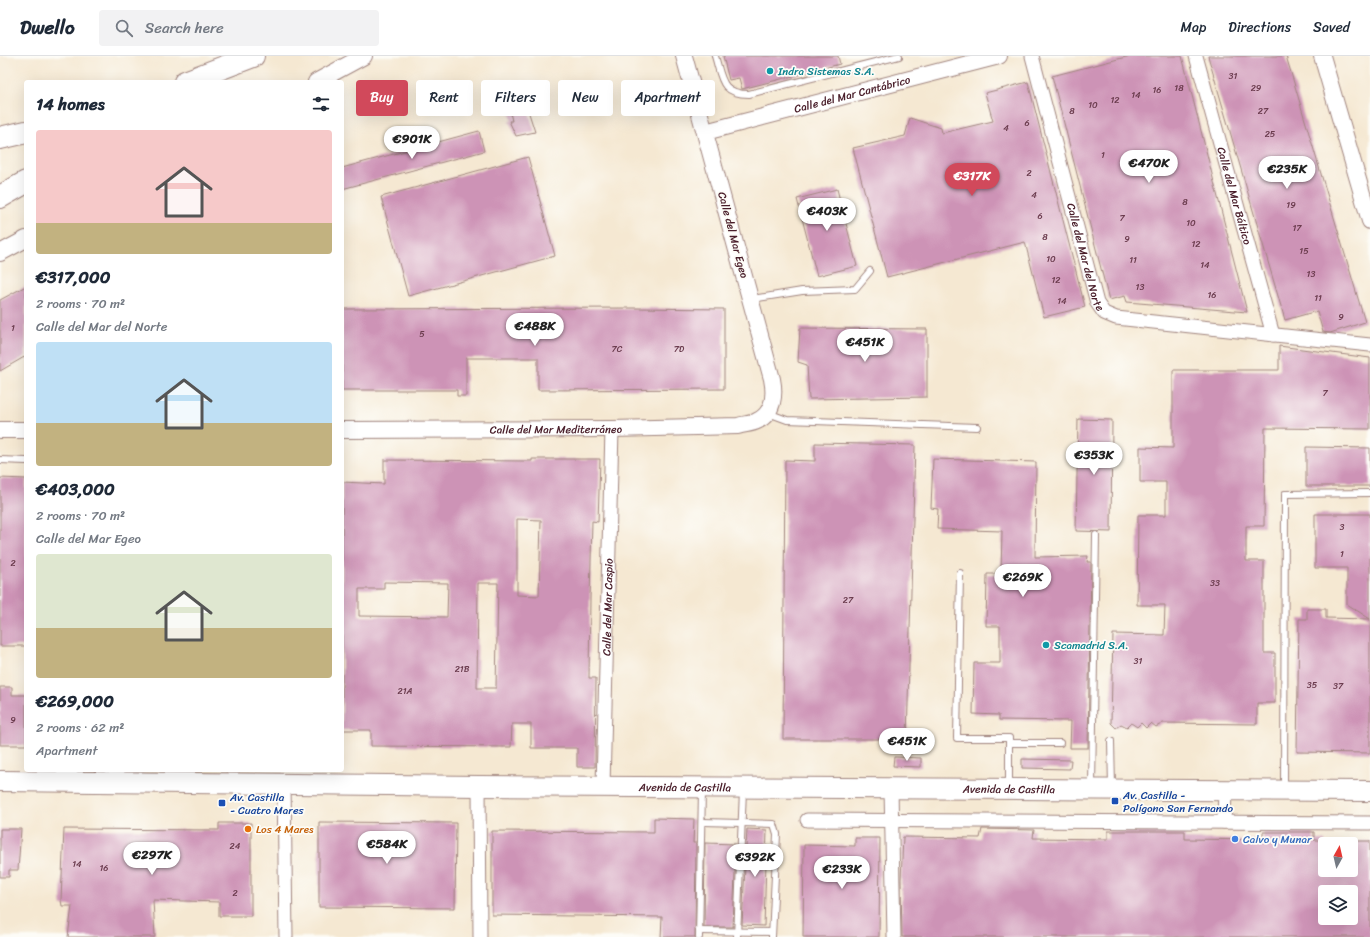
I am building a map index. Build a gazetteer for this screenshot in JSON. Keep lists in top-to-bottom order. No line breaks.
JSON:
{"streets":{"main road":["Avenida de Castilla"],"street":["Calle del Mar Cantábrico","Calle del Mar Báltico","Calle del Mar Egeo","Calle del Mar del Norte","Calle del Mar Mediterráneo","Calle del Mar Caspio"]},"crossings":[["Calle del Mar Cantábrico","Calle del Mar Egeo"],["Calle del Mar Báltico","Calle del Mar del Norte"],["Calle del Mar Egeo","Calle del Mar Mediterráneo"],["Calle del Mar Mediterráneo","Calle del Mar Caspio"],["Calle del Mar Caspio","Avenida de Castilla"]],"places":{"other":["Indra Sistemas S.A.","Scamadrid S.A.","Los 4 Mares","Calvo y Munar"],"transit":["Av. Castilla - Polígono San Fernando","Av. Castilla - Cuatro Mares"]},"house_numbers":["31","18","29","16","14","12","10","8","27","6","4","25","1","2","4","8","19","6","7","10","17","8","9","12","15","10","11","14","13","12","13","16","11","14","9","1","5","7C","7D","7","3","1","2","33","27","31","21B","35","37","21A","9","24","14","16","2"],"north":"top","page":{"header":"Dwello","search":"Search here","nav":["Map","Directions","Saved"],"chip":["Buy","Rent","Filters","New","Apartment"],"heading":"14 homes","price":["€901K","€470K","€235K","€317K","€403K","€488K","€451K","€353K","€269K","€451K","€584K","€297K","€392K","€233K"],"list":[{"name":"€317,000","note":"2 rooms · 70 m² · Calle del Mar del Norte"},{"name":"€403,000","note":"2 rooms · 70 m² · Calle del Mar Egeo"},{"name":"€269,000","note":"2 rooms · 62 m² · Apartment"}]}}
